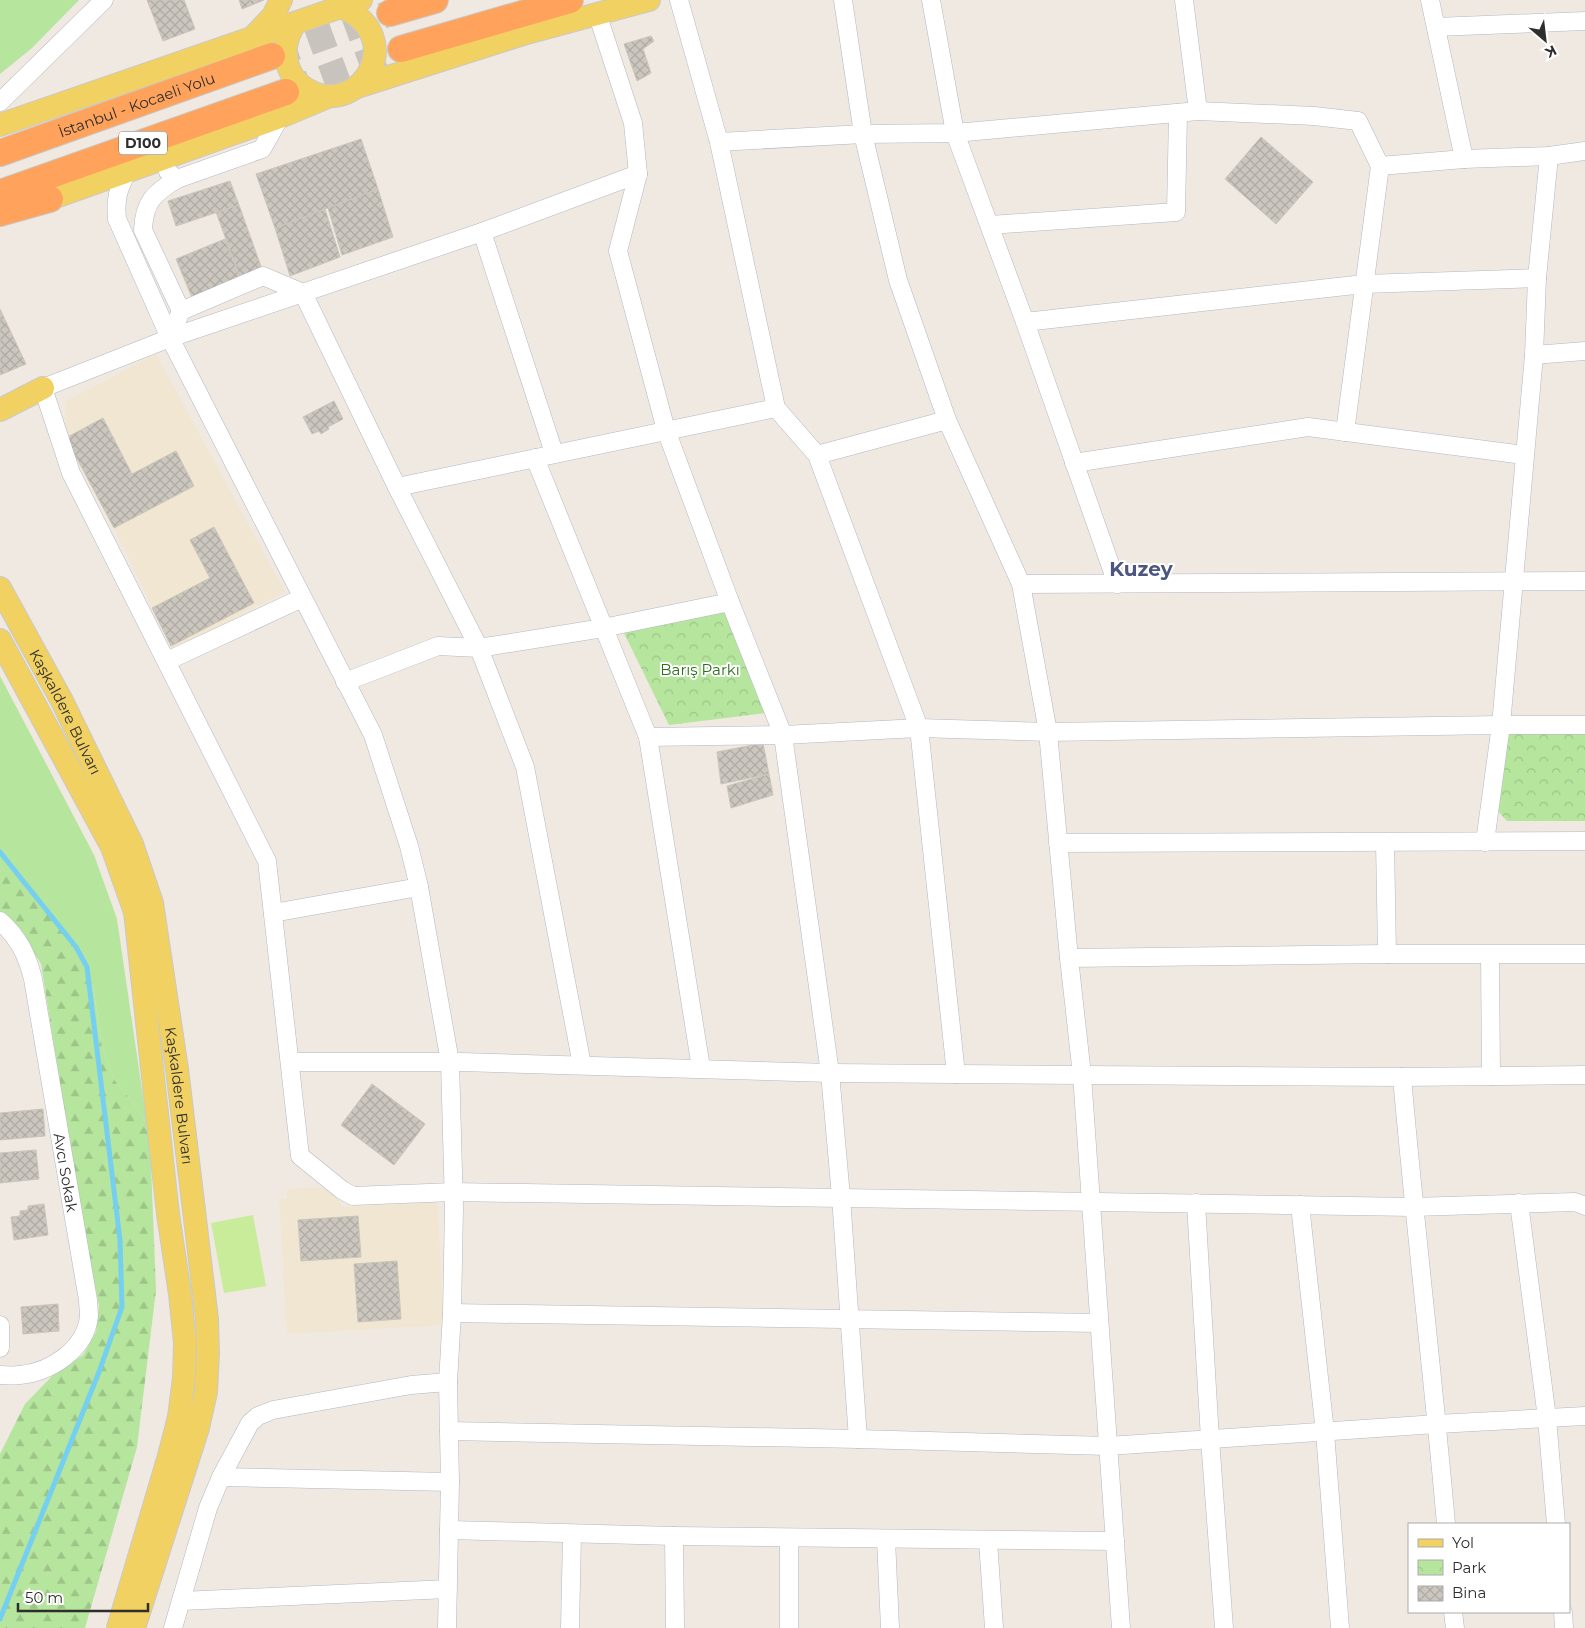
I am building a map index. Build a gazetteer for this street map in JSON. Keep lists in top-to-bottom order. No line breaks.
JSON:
{"streets":{"highway":["İstanbul - Kocaeli Yolu","D100"],"main road":["Kaşkaldere Bulvarı"],"street":["Avcı Sokak"]},"districts":["Kuzey"],"parks":["Barış Parkı"],"legend":["Yol","Park","Bina"],"scale_bar":"50 m","north":"bottom right"}
